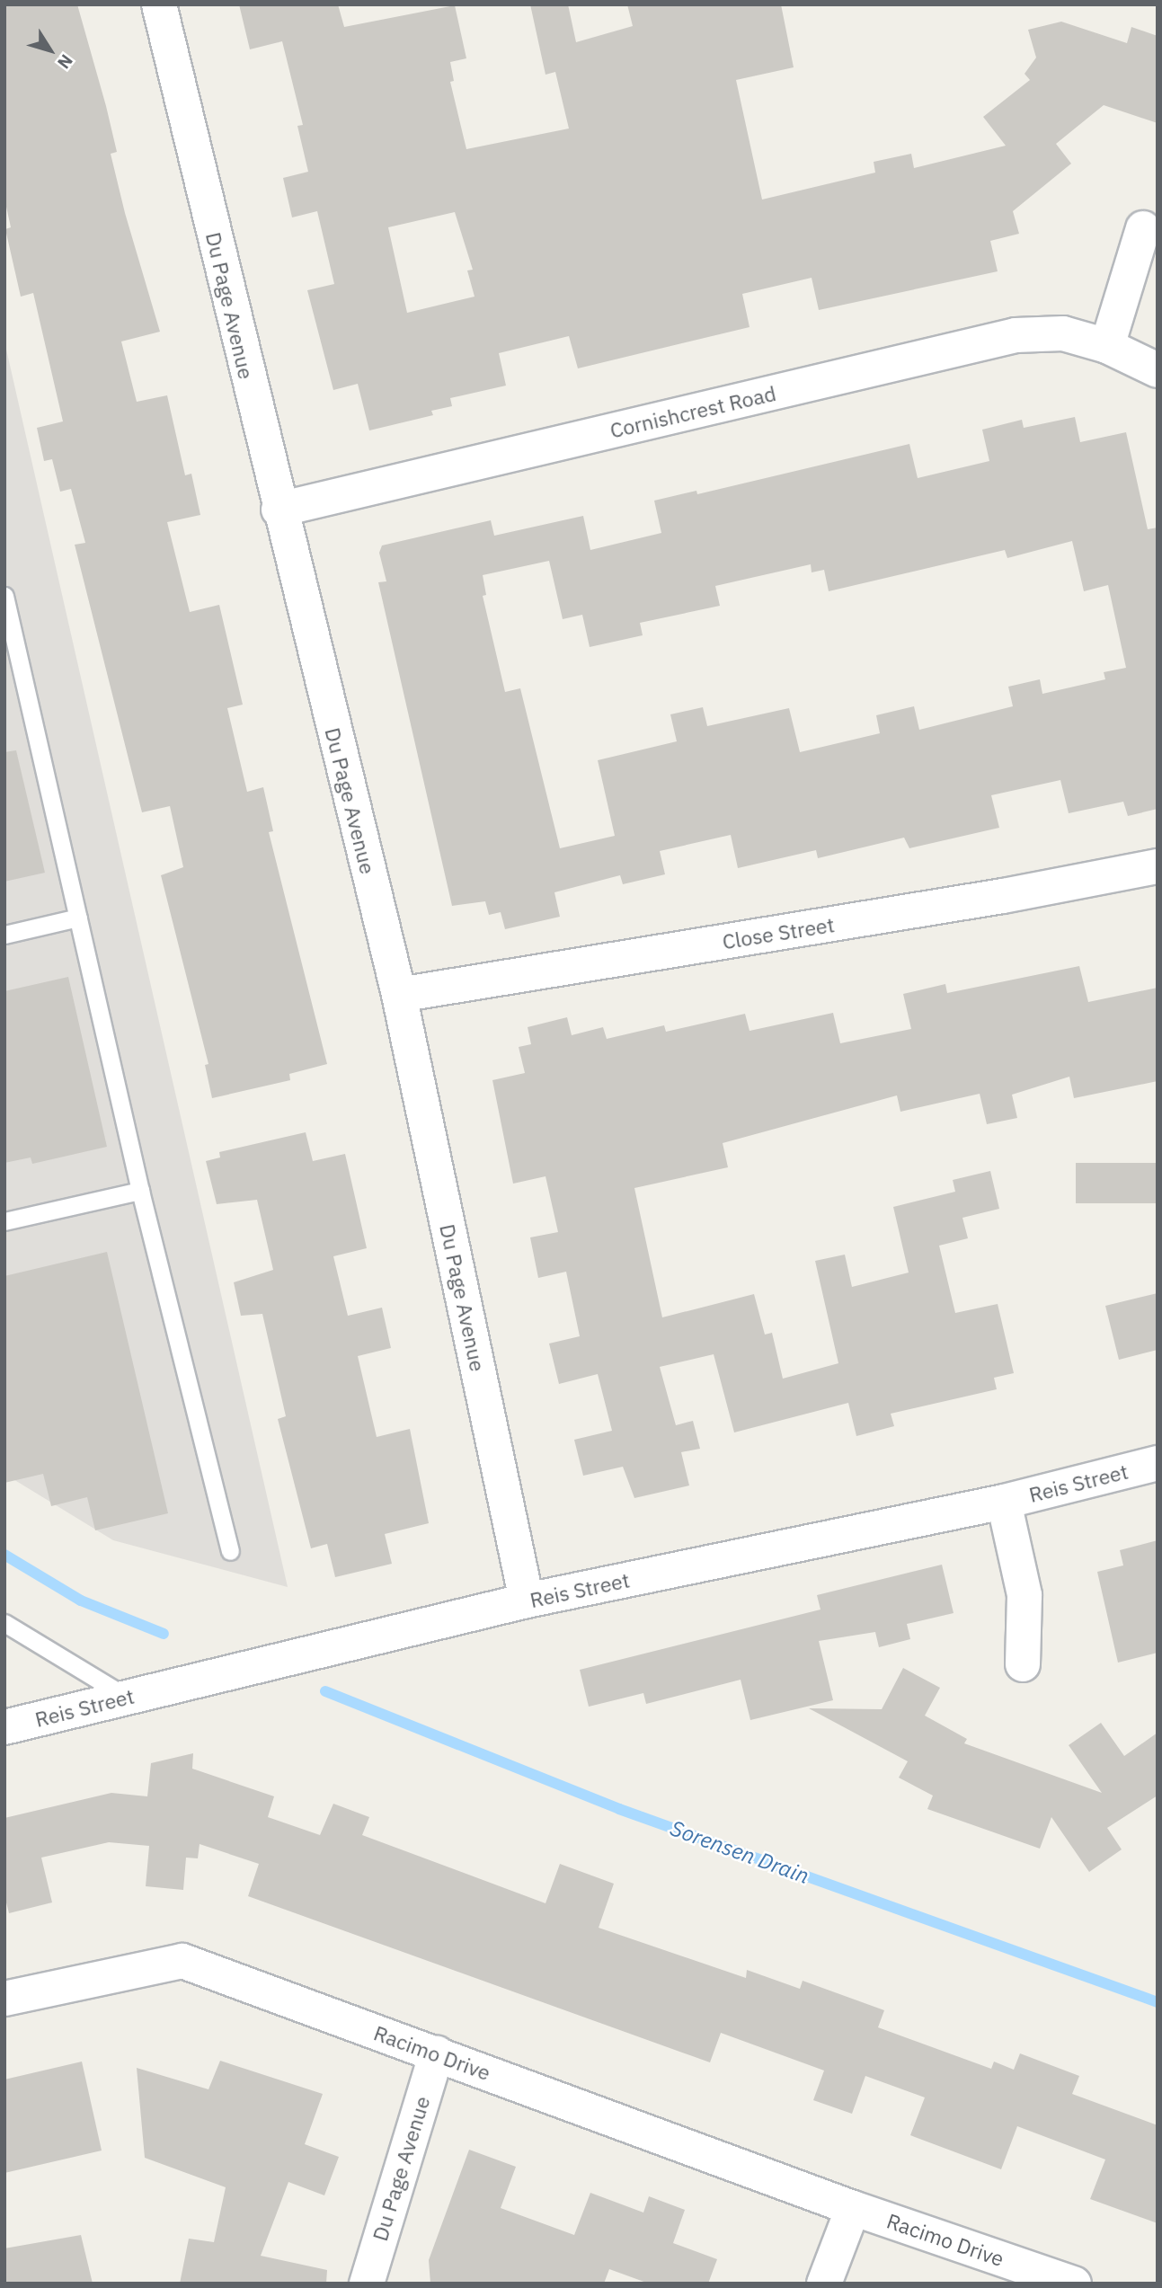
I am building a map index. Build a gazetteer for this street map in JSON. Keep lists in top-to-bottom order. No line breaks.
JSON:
{"streets":{"street":["Du Page Avenue","Cornishcrest Road","Close Street","Reis Street","Racimo Drive"]},"crossings":[["Du Page Avenue","Cornishcrest Road"],["Du Page Avenue","Close Street"],["Du Page Avenue","Reis Street"],["Du Page Avenue","Racimo Drive"]],"water":["Sorensen Drain"],"north":"bottom right"}
